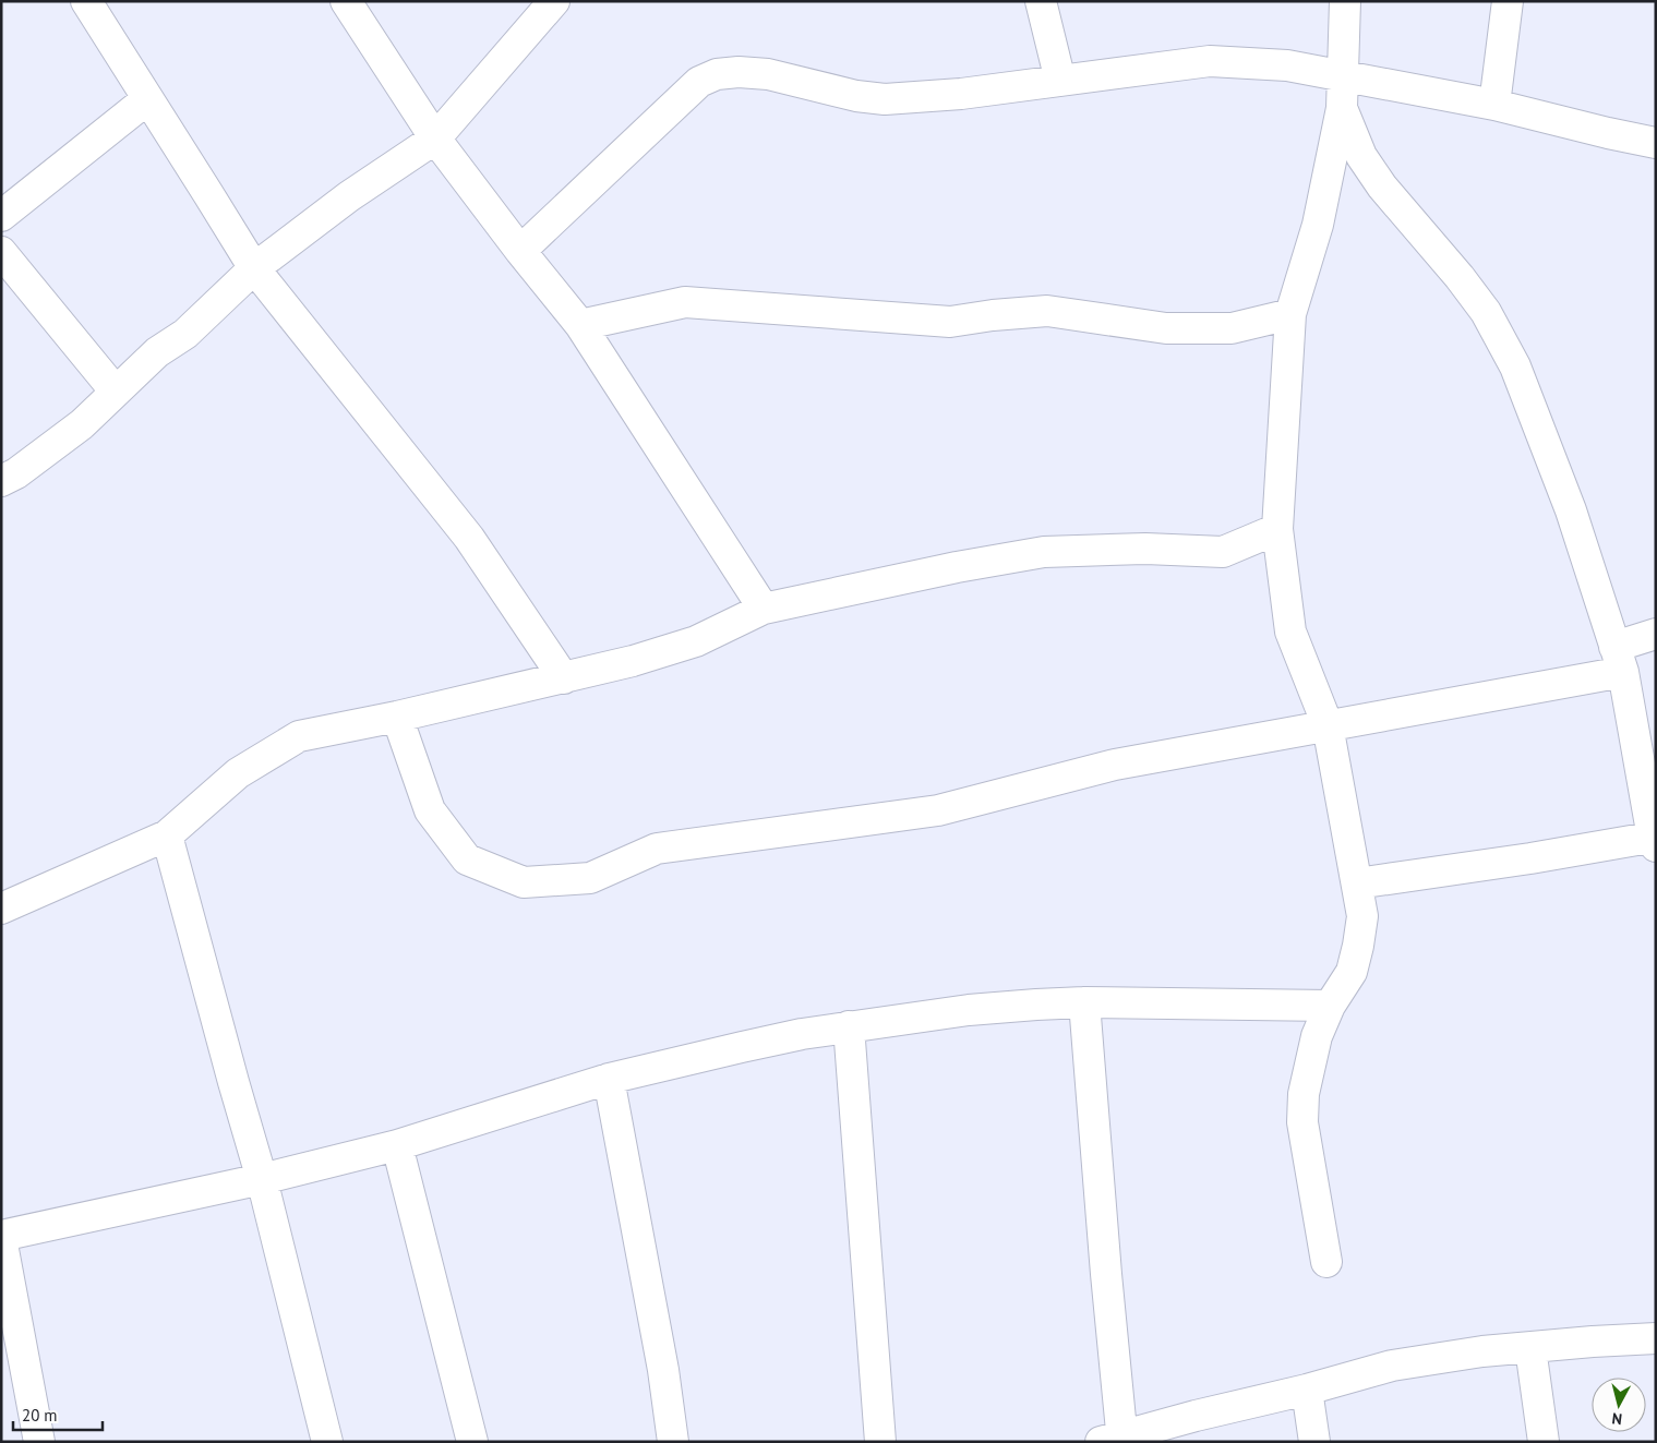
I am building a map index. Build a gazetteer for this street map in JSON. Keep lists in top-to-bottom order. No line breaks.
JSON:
{"scale_bar":"20 m","north":"bottom"}
